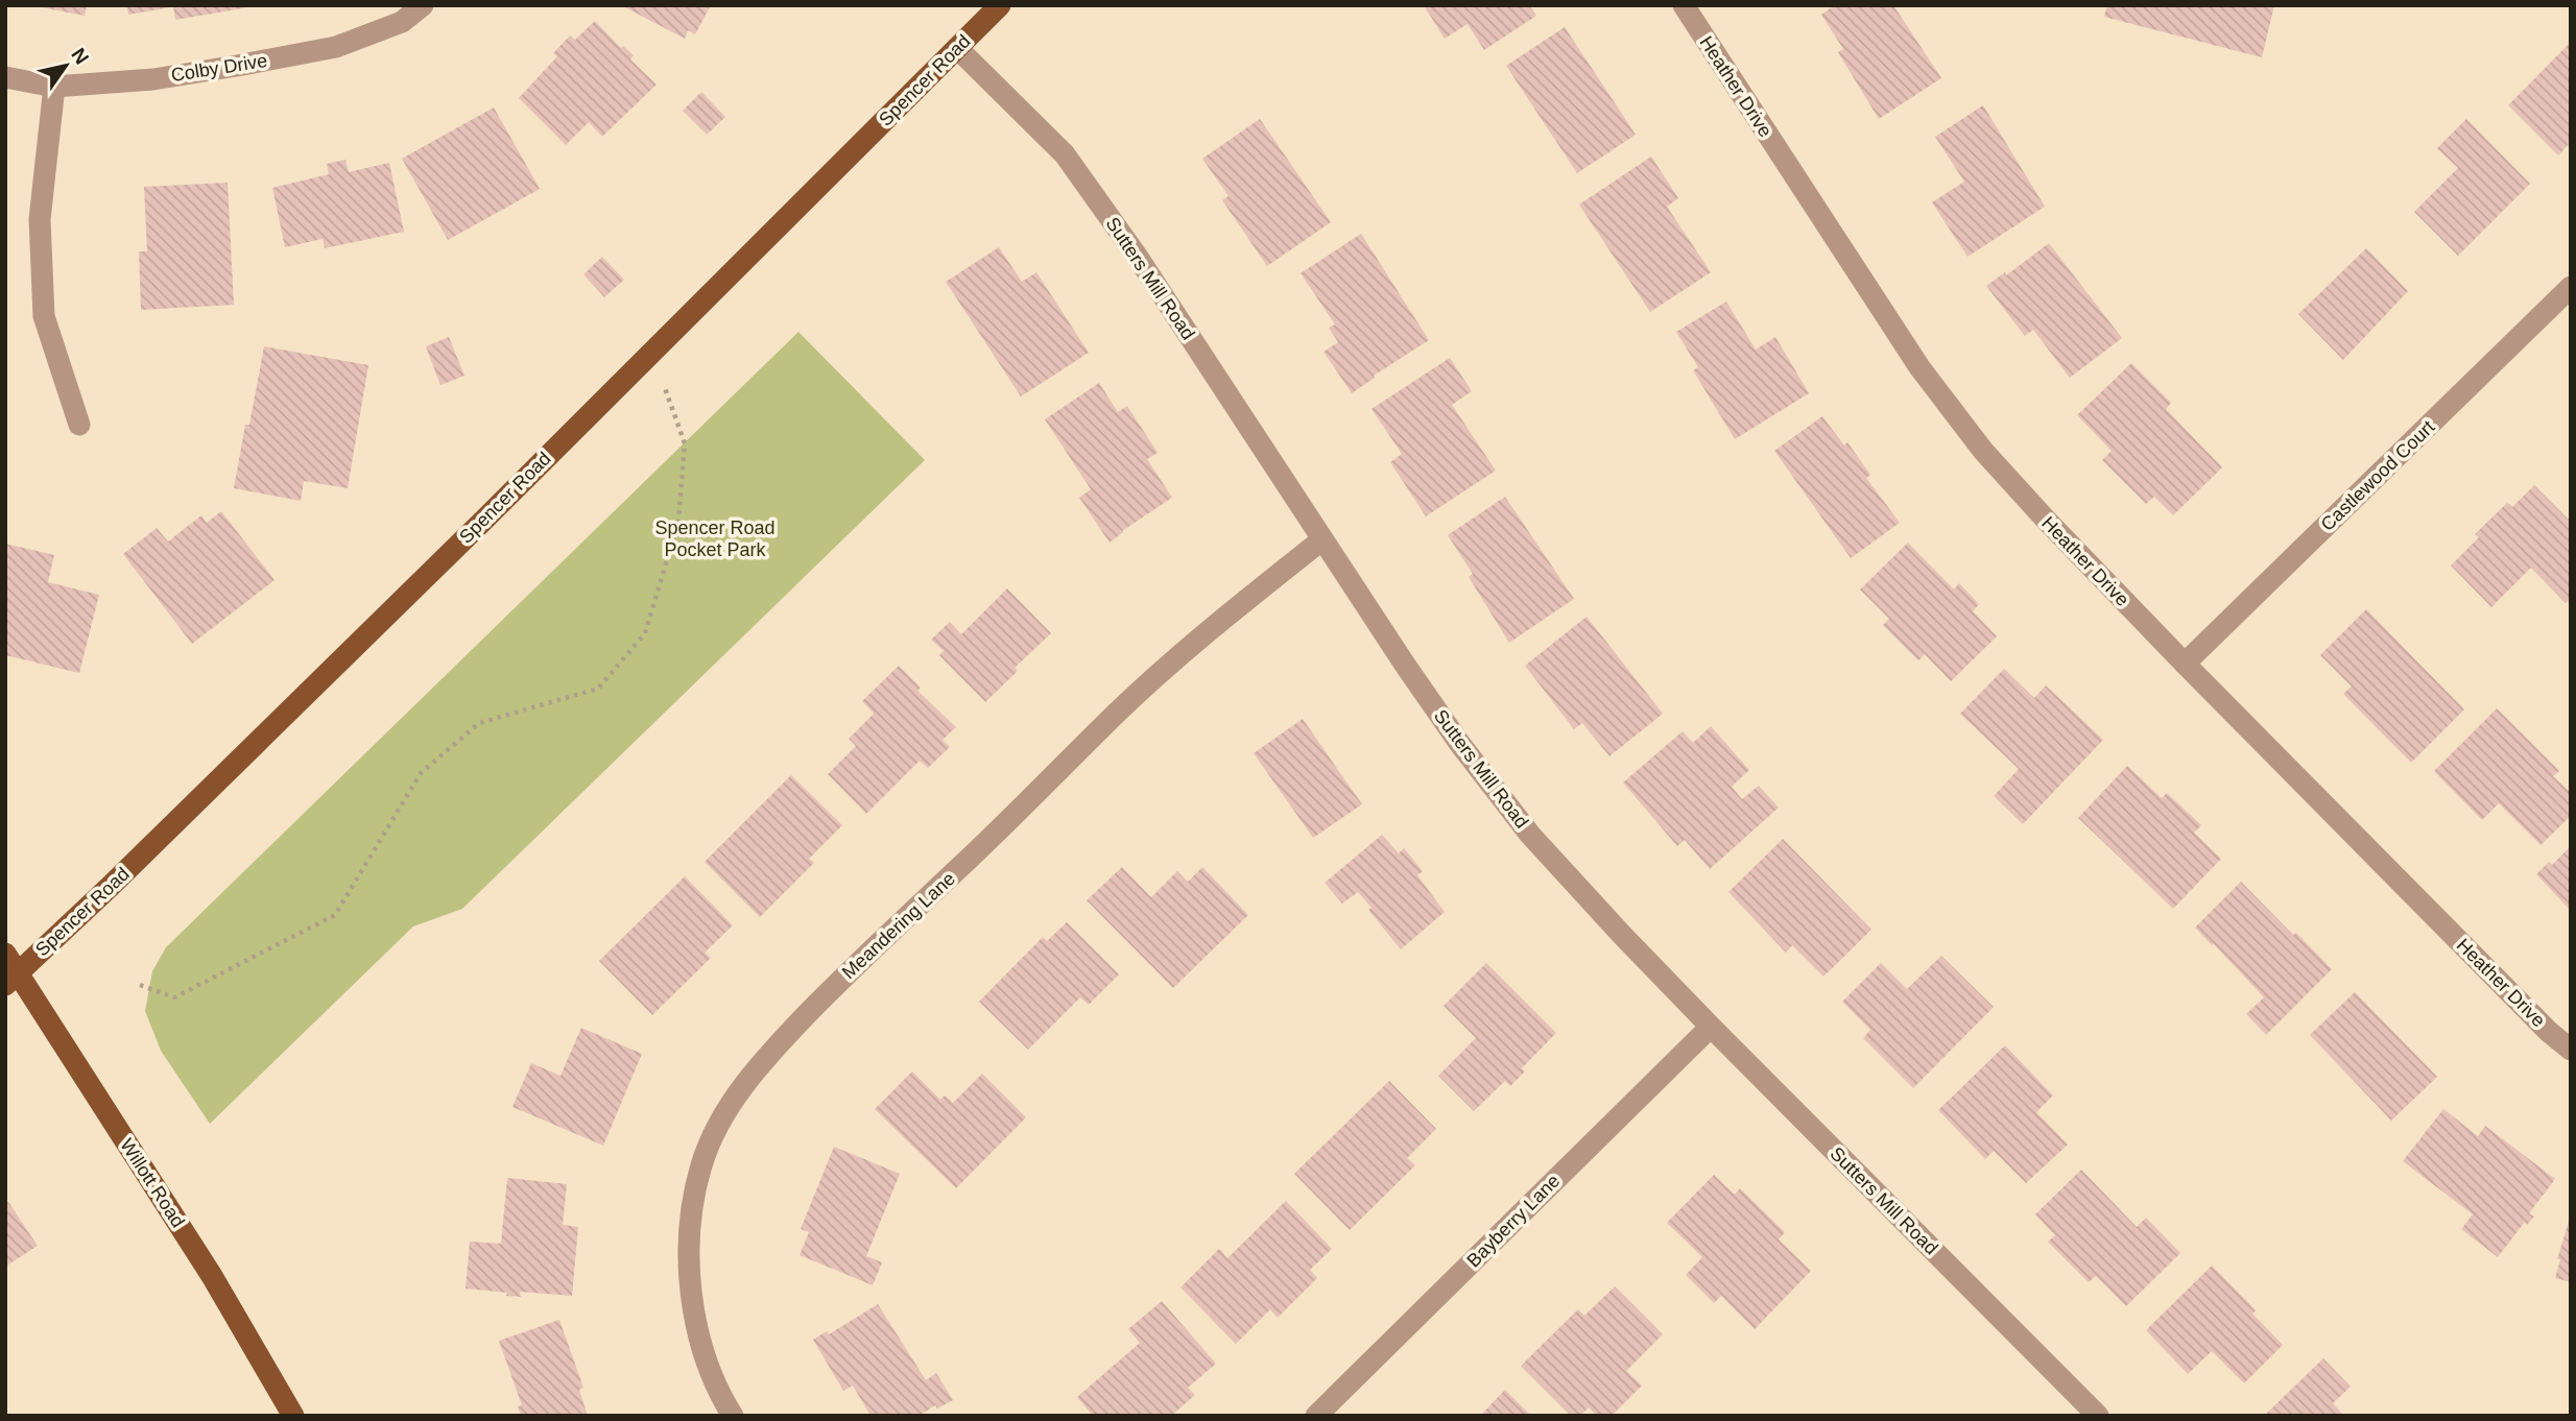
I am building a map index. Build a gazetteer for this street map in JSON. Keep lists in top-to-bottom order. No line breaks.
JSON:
{"streets":{"main road":["Spencer Road","Willott Road"],"street":["Colby Drive","Heather Drive","Sutters Mill Road","Castlewood Court","Meandering Lane","Bayberry Lane"]},"crossings":[["Spencer Road","Sutters Mill Road"],["Spencer Road","Willott Road"],["Heather Drive","Castlewood Court"],["Sutters Mill Road","Meandering Lane"],["Sutters Mill Road","Bayberry Lane"]],"parks":["Spencer Road Pocket Park"],"north":"top right"}
